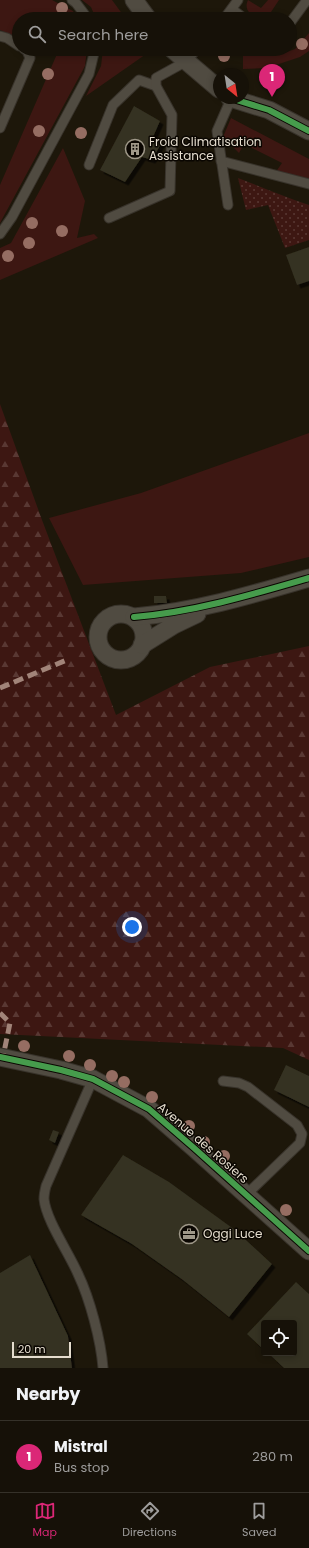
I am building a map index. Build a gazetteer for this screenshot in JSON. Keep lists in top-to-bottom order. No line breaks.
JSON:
{"streets":{"street":["Avenue des Rosiers"]},"places":{"building":["Froid Climatisation Assistance"],"office":["Oggi Luce"]},"scale_bar":"20 m","north":"bottom right","page":{"search":"Search here","pins":"1","scale":"20 m","heading":"Nearby","list":[{"mark":"1","name":"Mistral","note":"Bus stop","value":"280 m"}],"nav":["Map","Directions","Saved"]}}
